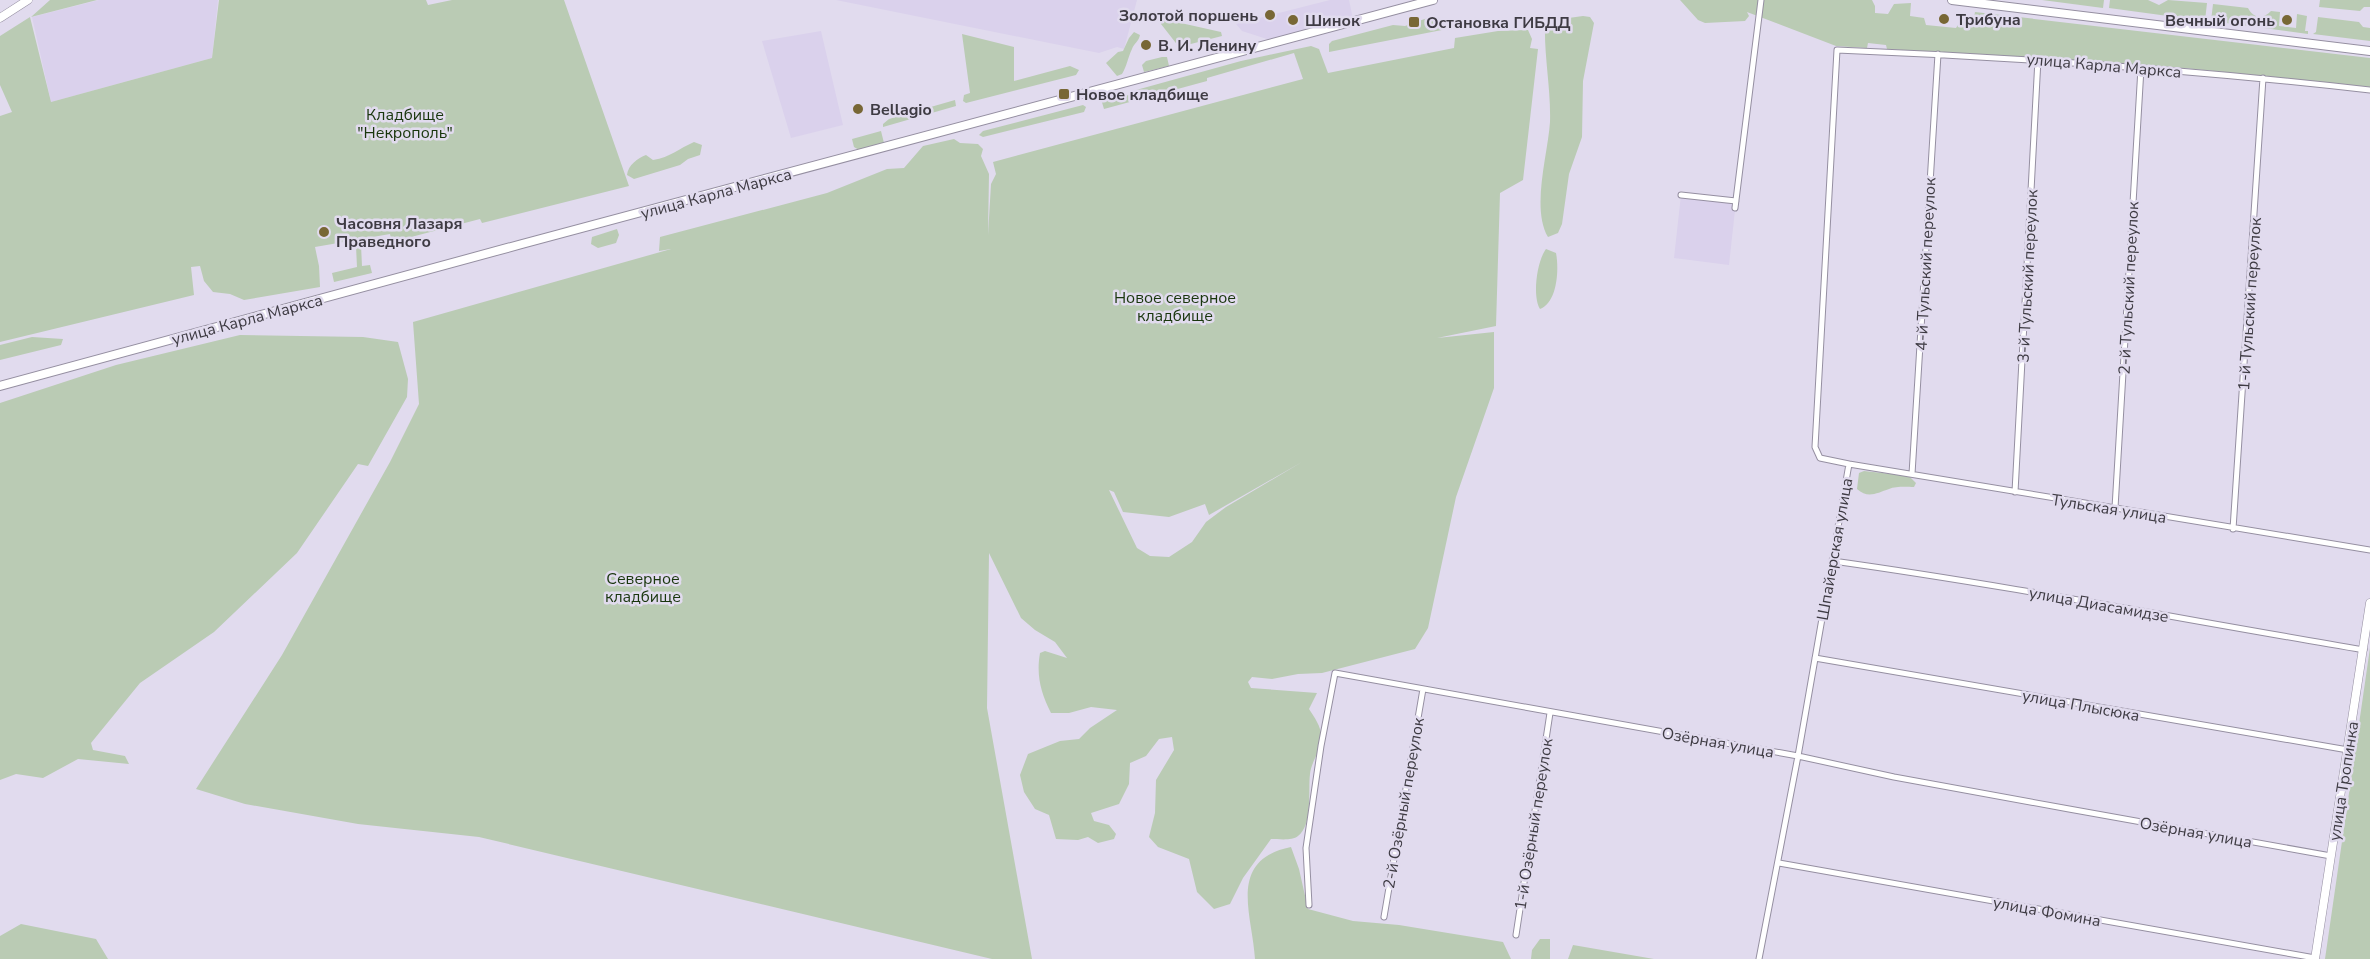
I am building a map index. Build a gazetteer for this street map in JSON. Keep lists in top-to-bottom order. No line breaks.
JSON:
{"streets":{"main road":["улица Карла Маркса","улица Тропинка"],"street":["4-й Тульский переулок","3-й Тульский переулок","2-й Тульский переулок","1-й Тульский переулок","Тульская улица","Шпайерская улица","улица Диасамидзе","улица Плысюка","Озёрная улица","2-й Озёрный переулок","1-й Озёрный переулок","улица Фомина"]},"crossings":[["улица Карла Маркса","4-й Тульский переулок"],["улица Карла Маркса","3-й Тульский переулок"],["улица Карла Маркса","2-й Тульский переулок"],["улица Карла Маркса","1-й Тульский переулок"],["улица Карла Маркса","Шпайерская улица"],["4-й Тульский переулок","Тульская улица"],["3-й Тульский переулок","Тульская улица"],["2-й Тульский переулок","Тульская улица"],["1-й Тульский переулок","Тульская улица"],["Тульская улица","Шпайерская улица"],["Шпайерская улица","улица Диасамидзе"],["Шпайерская улица","улица Плысюка"],["Шпайерская улица","Озёрная улица"],["Шпайерская улица","улица Фомина"],["улица Диасамидзе","улица Тропинка"],["улица Плысюка","улица Тропинка"],["Озёрная улица","улица Тропинка"],["Озёрная улица","2-й Озёрный переулок"],["Озёрная улица","1-й Озёрный переулок"],["улица Тропинка","улица Фомина"]],"parks":["Кладбище \"Некрополь\"","Новое северное кладбище","Северное кладбище"],"places":{"other":["Золотой поршень","Трибуна","Шинок","Вечный огонь","В. И. Ленину","Bellagio","Часовня Лазаря Праведного"],"transit":["Остановка ГИБДД","Новое кладбище"]}}
